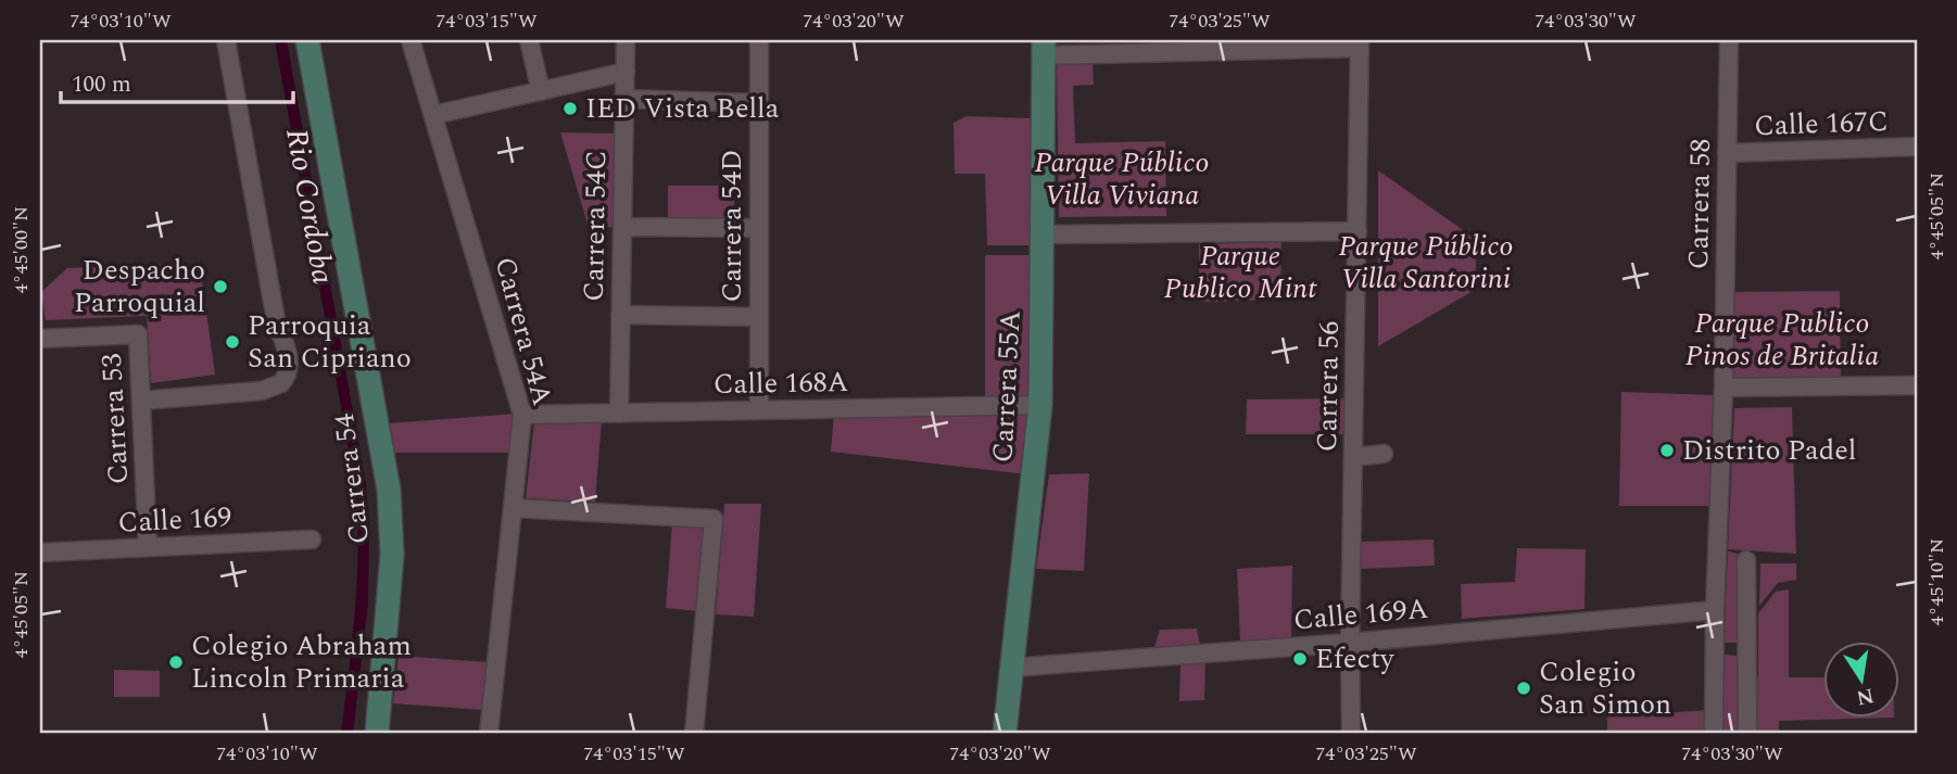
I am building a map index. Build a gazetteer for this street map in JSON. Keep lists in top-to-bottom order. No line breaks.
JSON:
{"streets":{"street":["Calle 167C","Carrera 58","Carrera 54C","Carrera 54D","Carrera 54A","Calle 168A","Carrera 55A","Carrera 56","Carrera 53","Carrera 54","Calle 169","Calle 169A"]},"crossings":[["Calle 167C","Carrera 58"],["Carrera 58","Calle 169A"],["Carrera 54C","Calle 168A"],["Carrera 54D","Calle 168A"],["Carrera 54A","Calle 168A"],["Calle 168A","Carrera 55A"],["Carrera 55A","Calle 169A"],["Carrera 56","Calle 169A"],["Carrera 53","Calle 169"]],"water":["Rio Cordoba"],"parks":["Parque Público Villa Viviana","Parque Público Villa Santorini","Parque Publico Mint","Parque Publico Pinos de Britalia"],"places":["IED Vista Bella","Despacho Parroquial","Parroquia San Cipriano","Distrito Padel","Efecty","Colegio Abraham Lincoln Primaria","Colegio San Simon"],"scale_bar":"100 m","north":"bottom","coordinates":["74°03'10\"W","74°03'15\"W","74°03'20\"W","74°03'25\"W","74°03'30\"W","4°45'05\"N","4°45'00\"N","4°45'10\"N"]}
